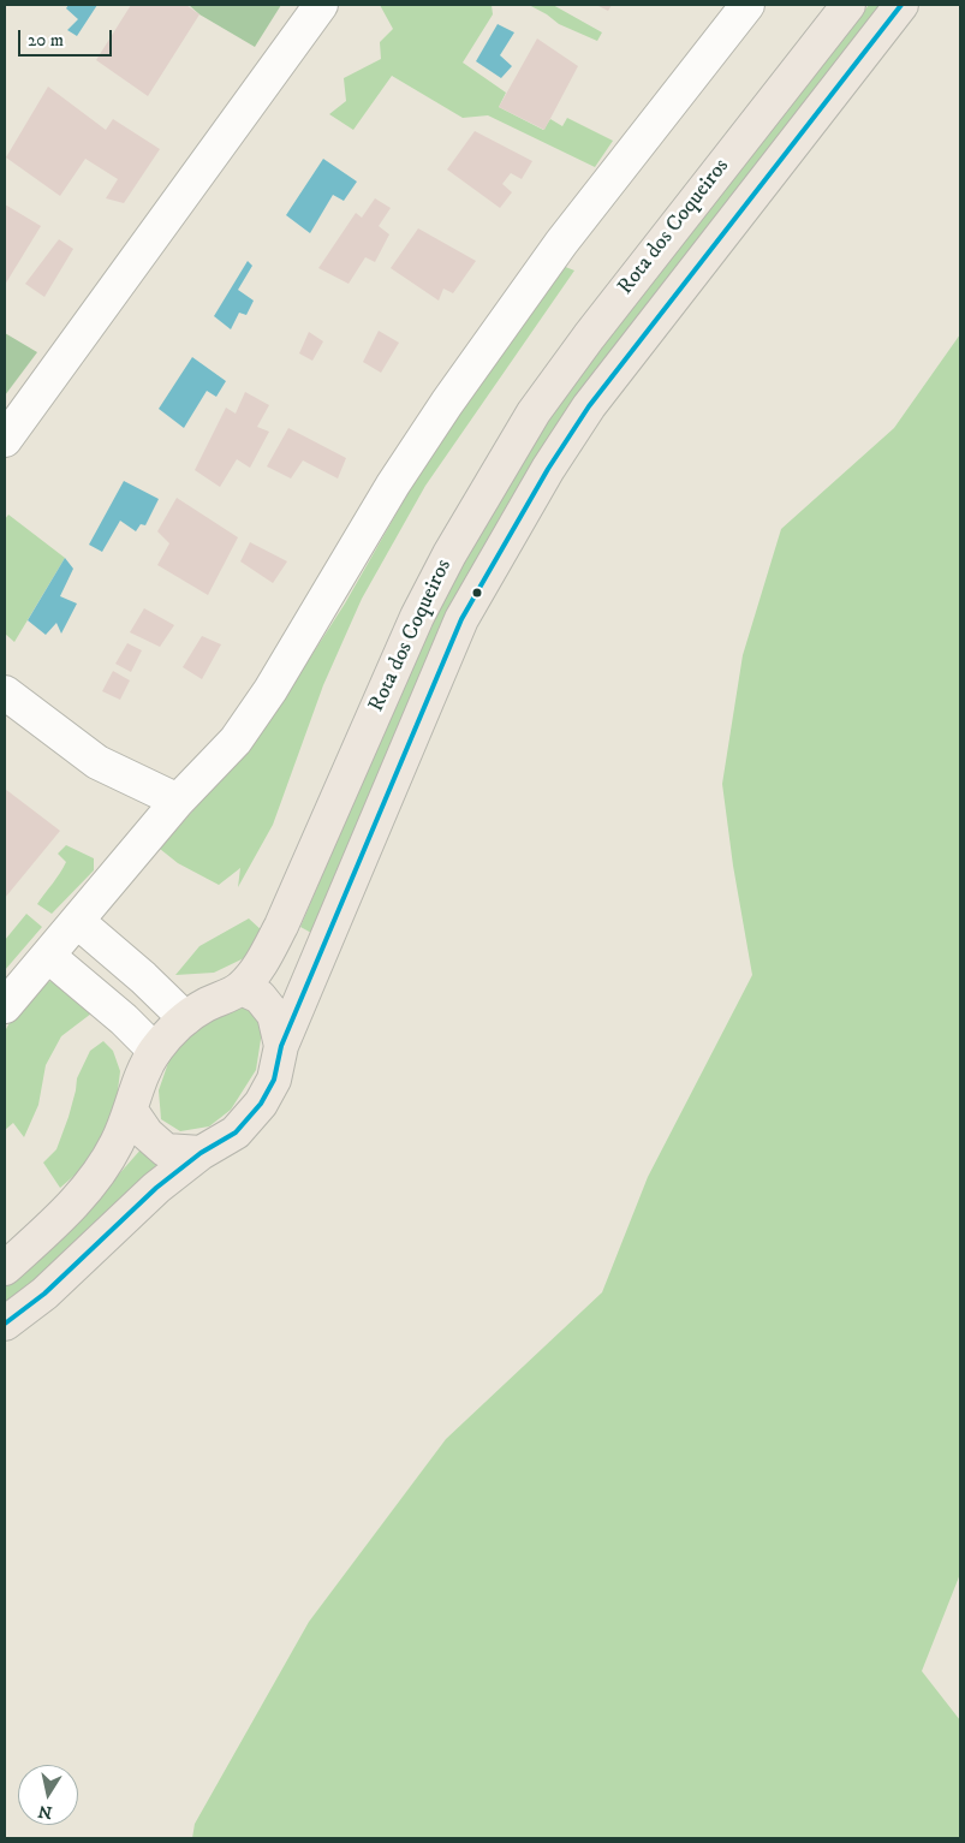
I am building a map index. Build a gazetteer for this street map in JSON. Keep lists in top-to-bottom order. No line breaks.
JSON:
{"streets":{"main road":["Rota dos Coqueiros"]},"scale_bar":"20 m","north":"bottom"}
